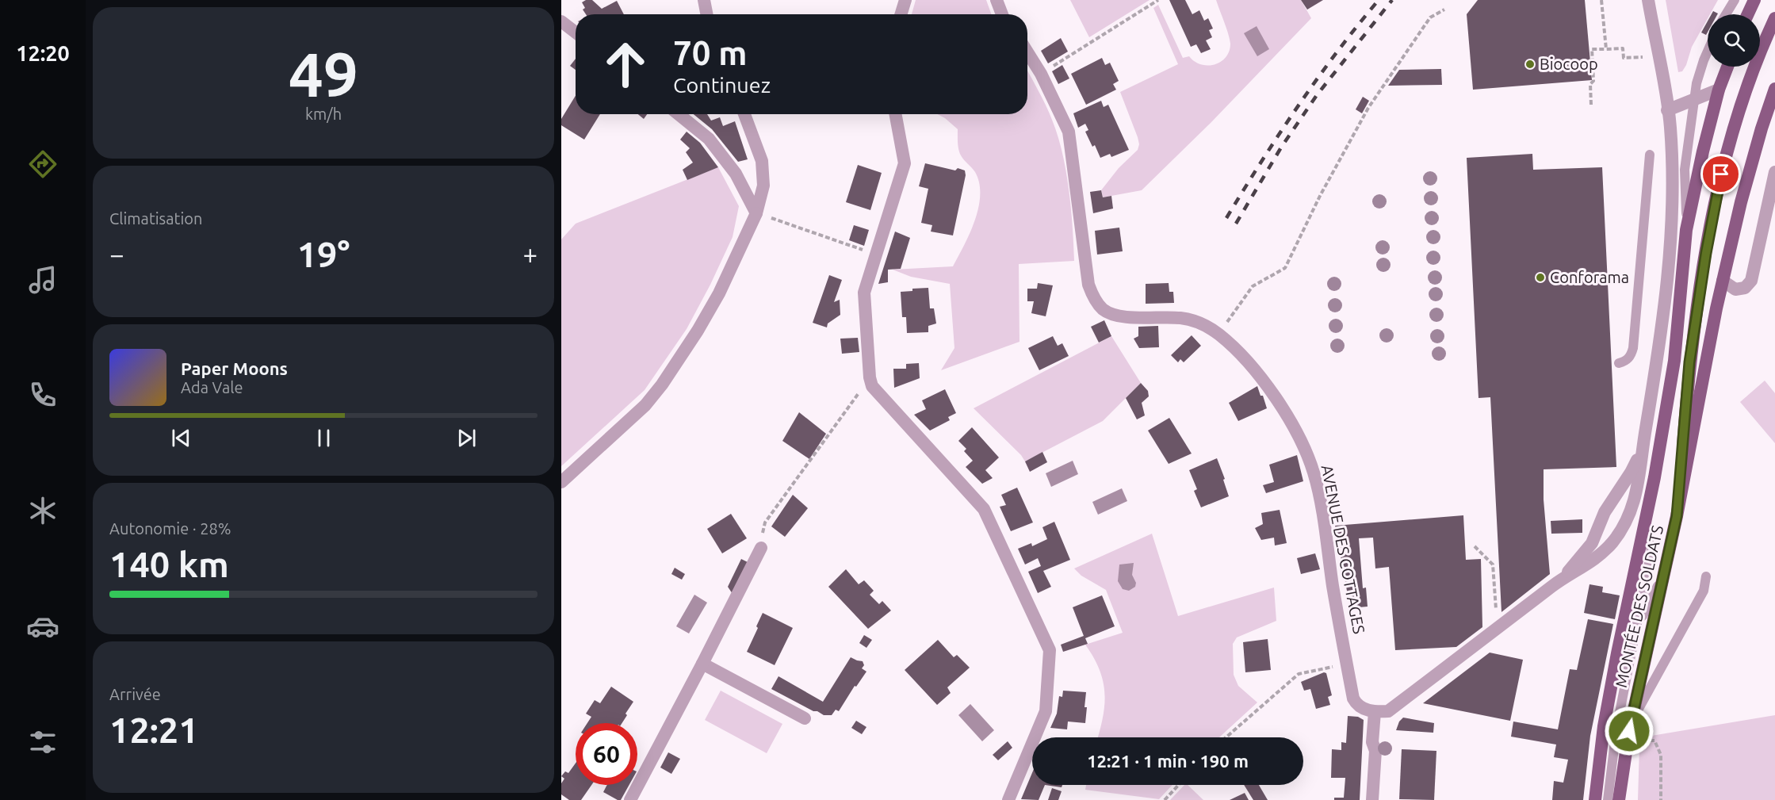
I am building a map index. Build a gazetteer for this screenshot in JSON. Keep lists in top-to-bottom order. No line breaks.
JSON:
{"streets":{"main road":["MONTÉE DES SOLDATS"],"street":["AVENUE DES COTTAGES"]},"places":["Biocoop","Conforama"],"page":{"tabs":"12:20","tile":[["49","km/h"],"Climatisation",["Autonomie · 28%","140 km"],["Arrivée","12:21"]],"turn":["70 m","Continuez"],"heat":["−","19°","+"],"song":["Paper Moons","Ada Vale"],"limit":"60","trip":"12:21 · 1 min · 190 m"}}
